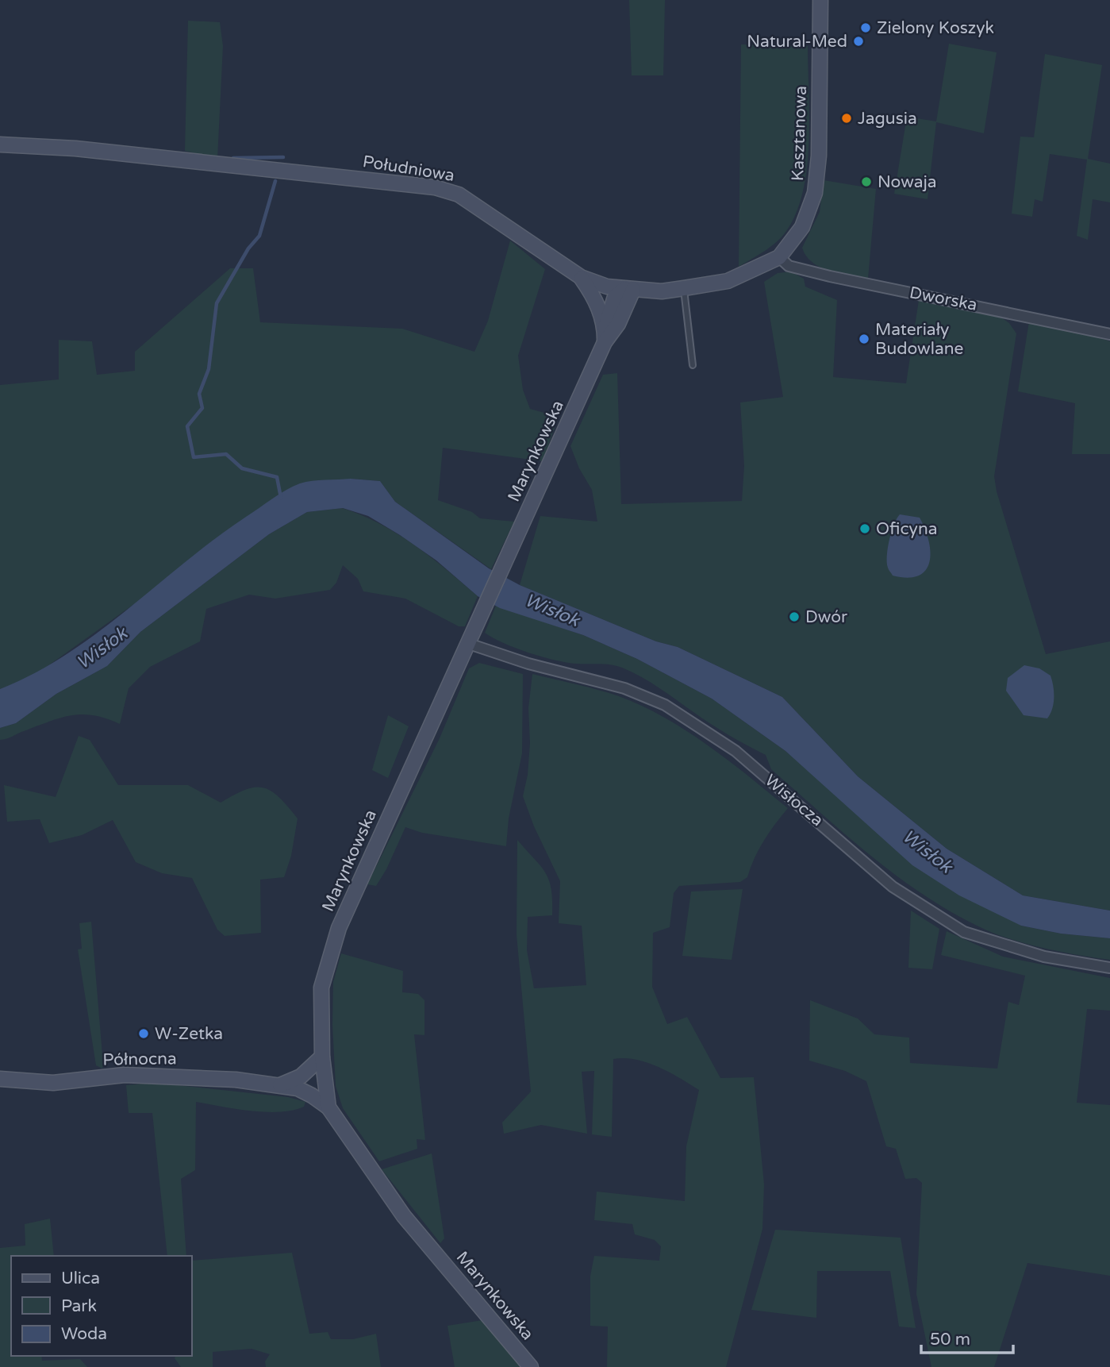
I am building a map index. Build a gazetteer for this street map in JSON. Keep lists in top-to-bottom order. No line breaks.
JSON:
{"streets":{"street":["Kasztanowa","Południowa","Dworska","Marynkowska","Wisłocza","Północna"]},"crossings":[["Kasztanowa","Południowa"],["Kasztanowa","Dworska"],["Południowa","Dworska"],["Południowa","Marynkowska"],["Marynkowska","Wisłocza"],["Marynkowska","Północna"]],"water":["Wisłok"],"places":["Zielony Koszyk","Natural-Med","Jagusia","Nowaja","Materiały Budowlane","Oficyna","Dwór","W-Zetka"],"legend":["Ulica","Park","Woda"],"scale_bar":"50 m"}
